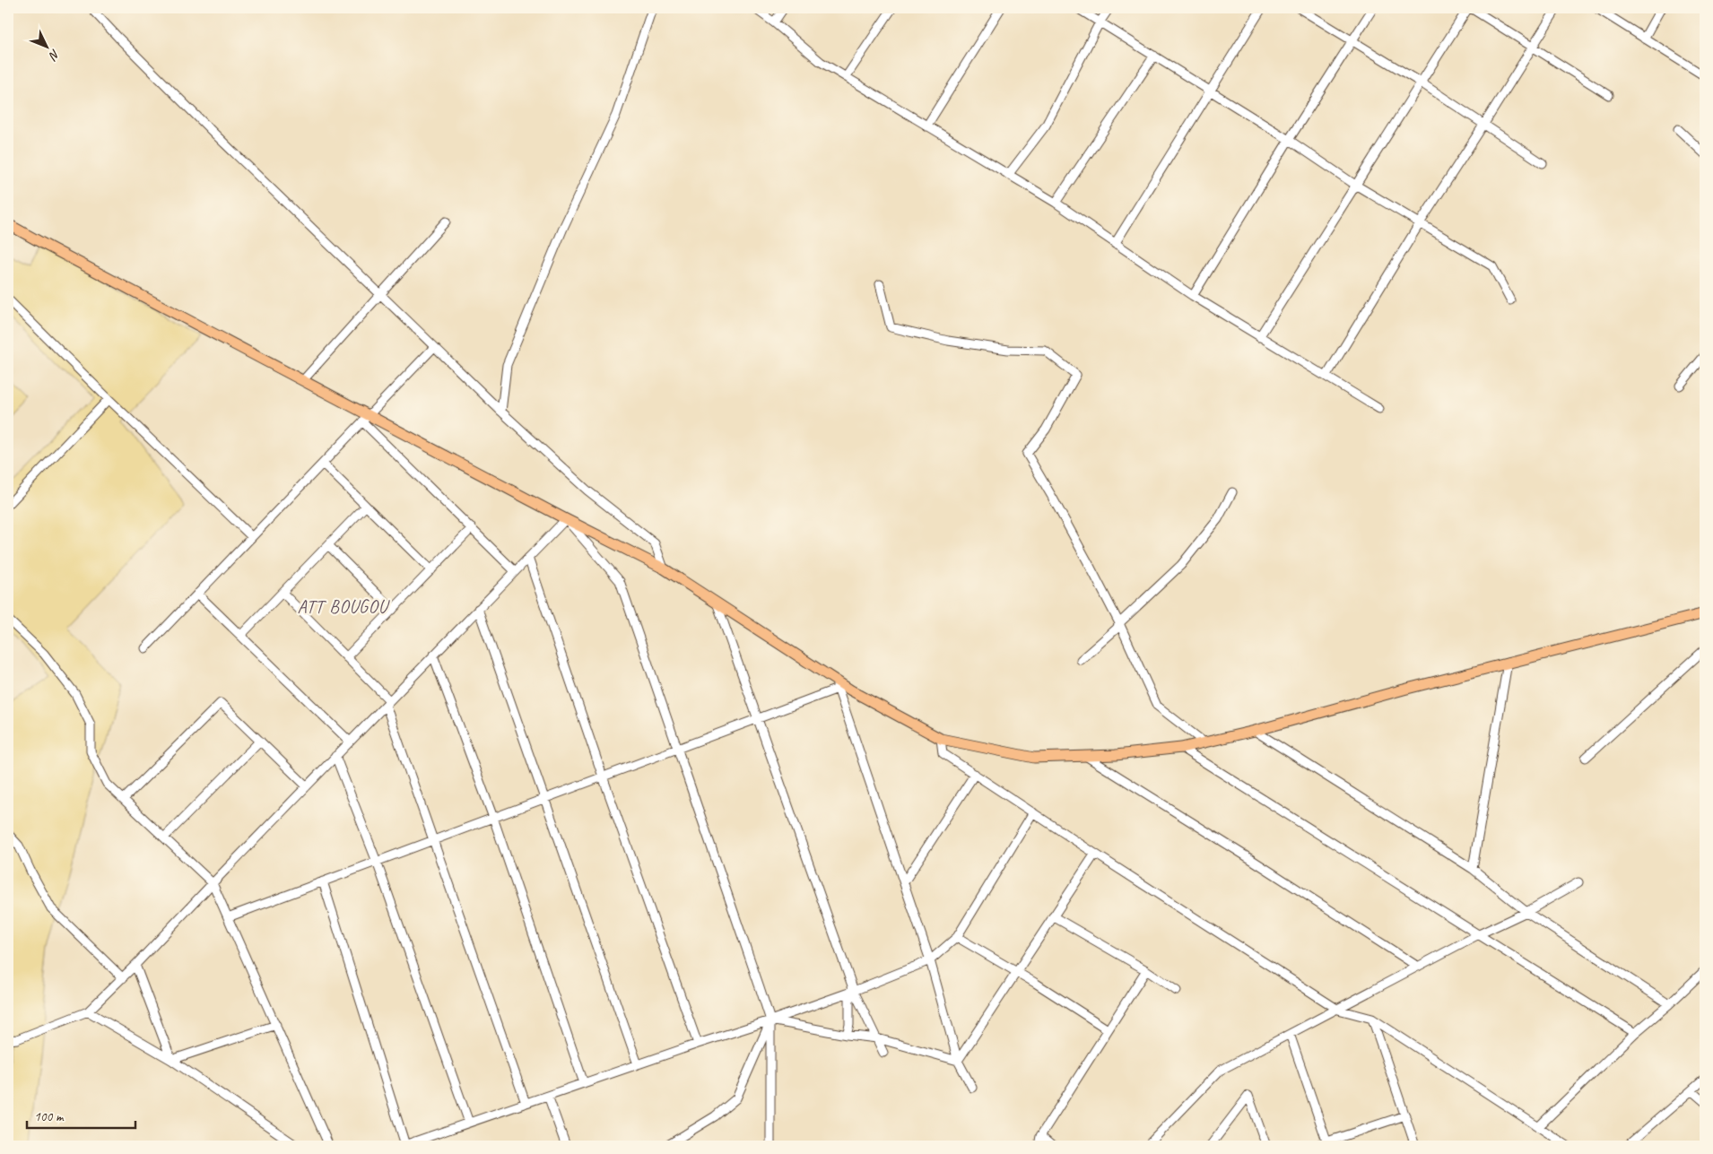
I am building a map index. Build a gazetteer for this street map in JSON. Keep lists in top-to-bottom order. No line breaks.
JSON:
{"districts":["ATT BOUGOU"],"scale_bar":"100 m","north":"bottom right"}
